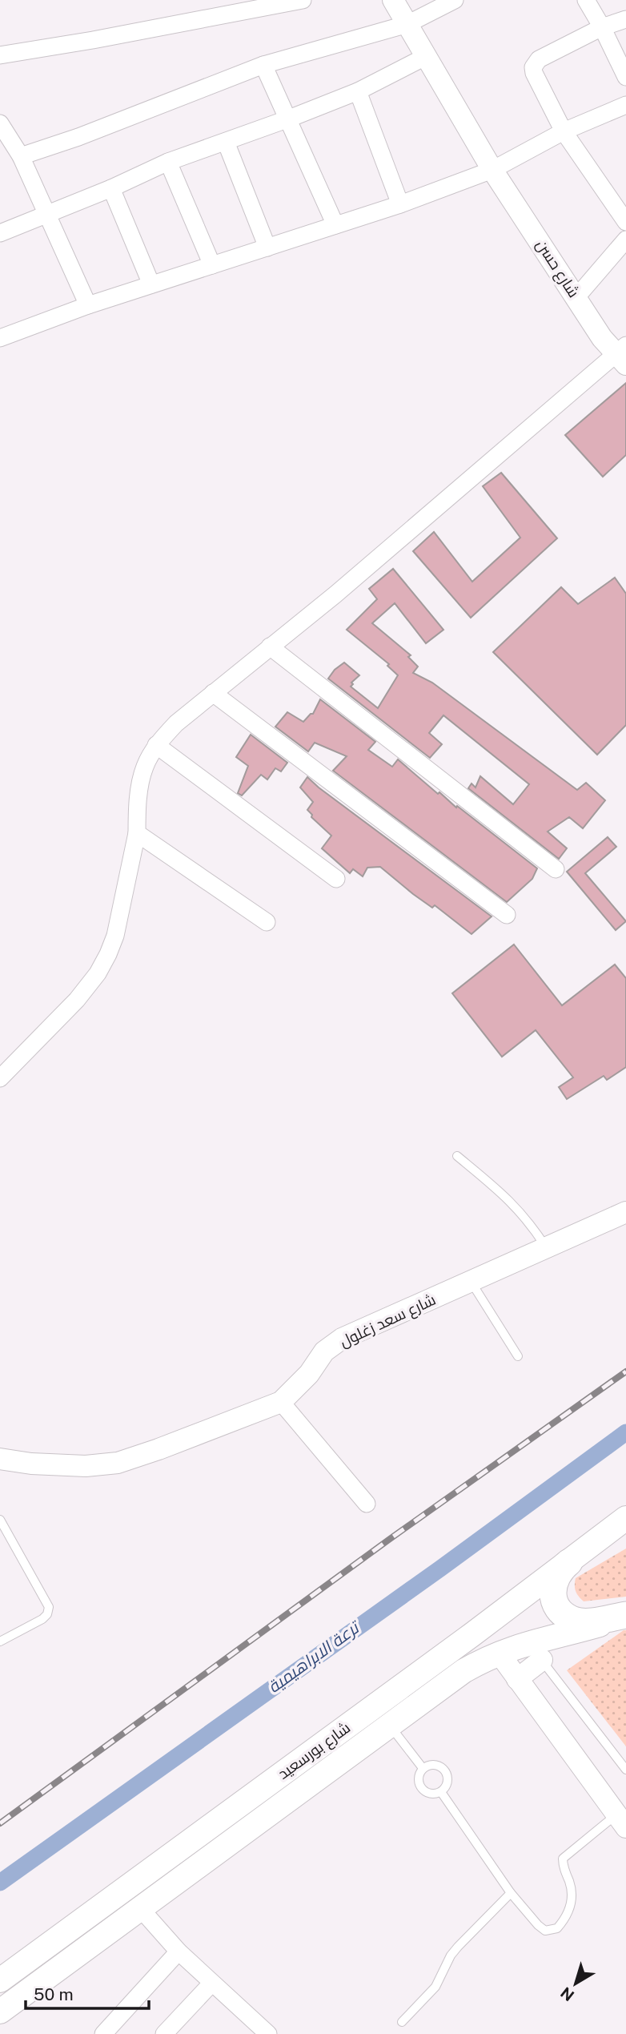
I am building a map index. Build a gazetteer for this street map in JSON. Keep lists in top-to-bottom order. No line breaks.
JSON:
{"streets":{"main road":["شارع بورسعيد"],"street":["شارع حسن","شارع سعد زغلول"]},"water":["ترعة الابراهيمية"],"scale_bar":"50 m","north":"bottom left"}
